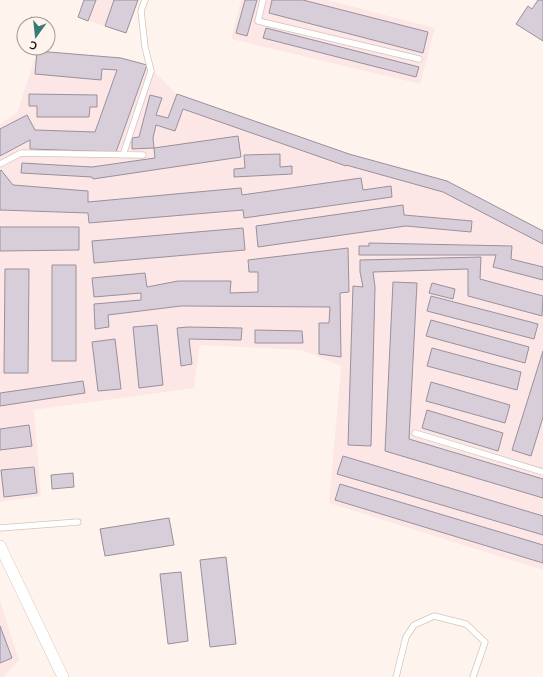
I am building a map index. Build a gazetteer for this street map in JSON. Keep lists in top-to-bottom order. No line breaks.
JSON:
{"north":"bottom"}
